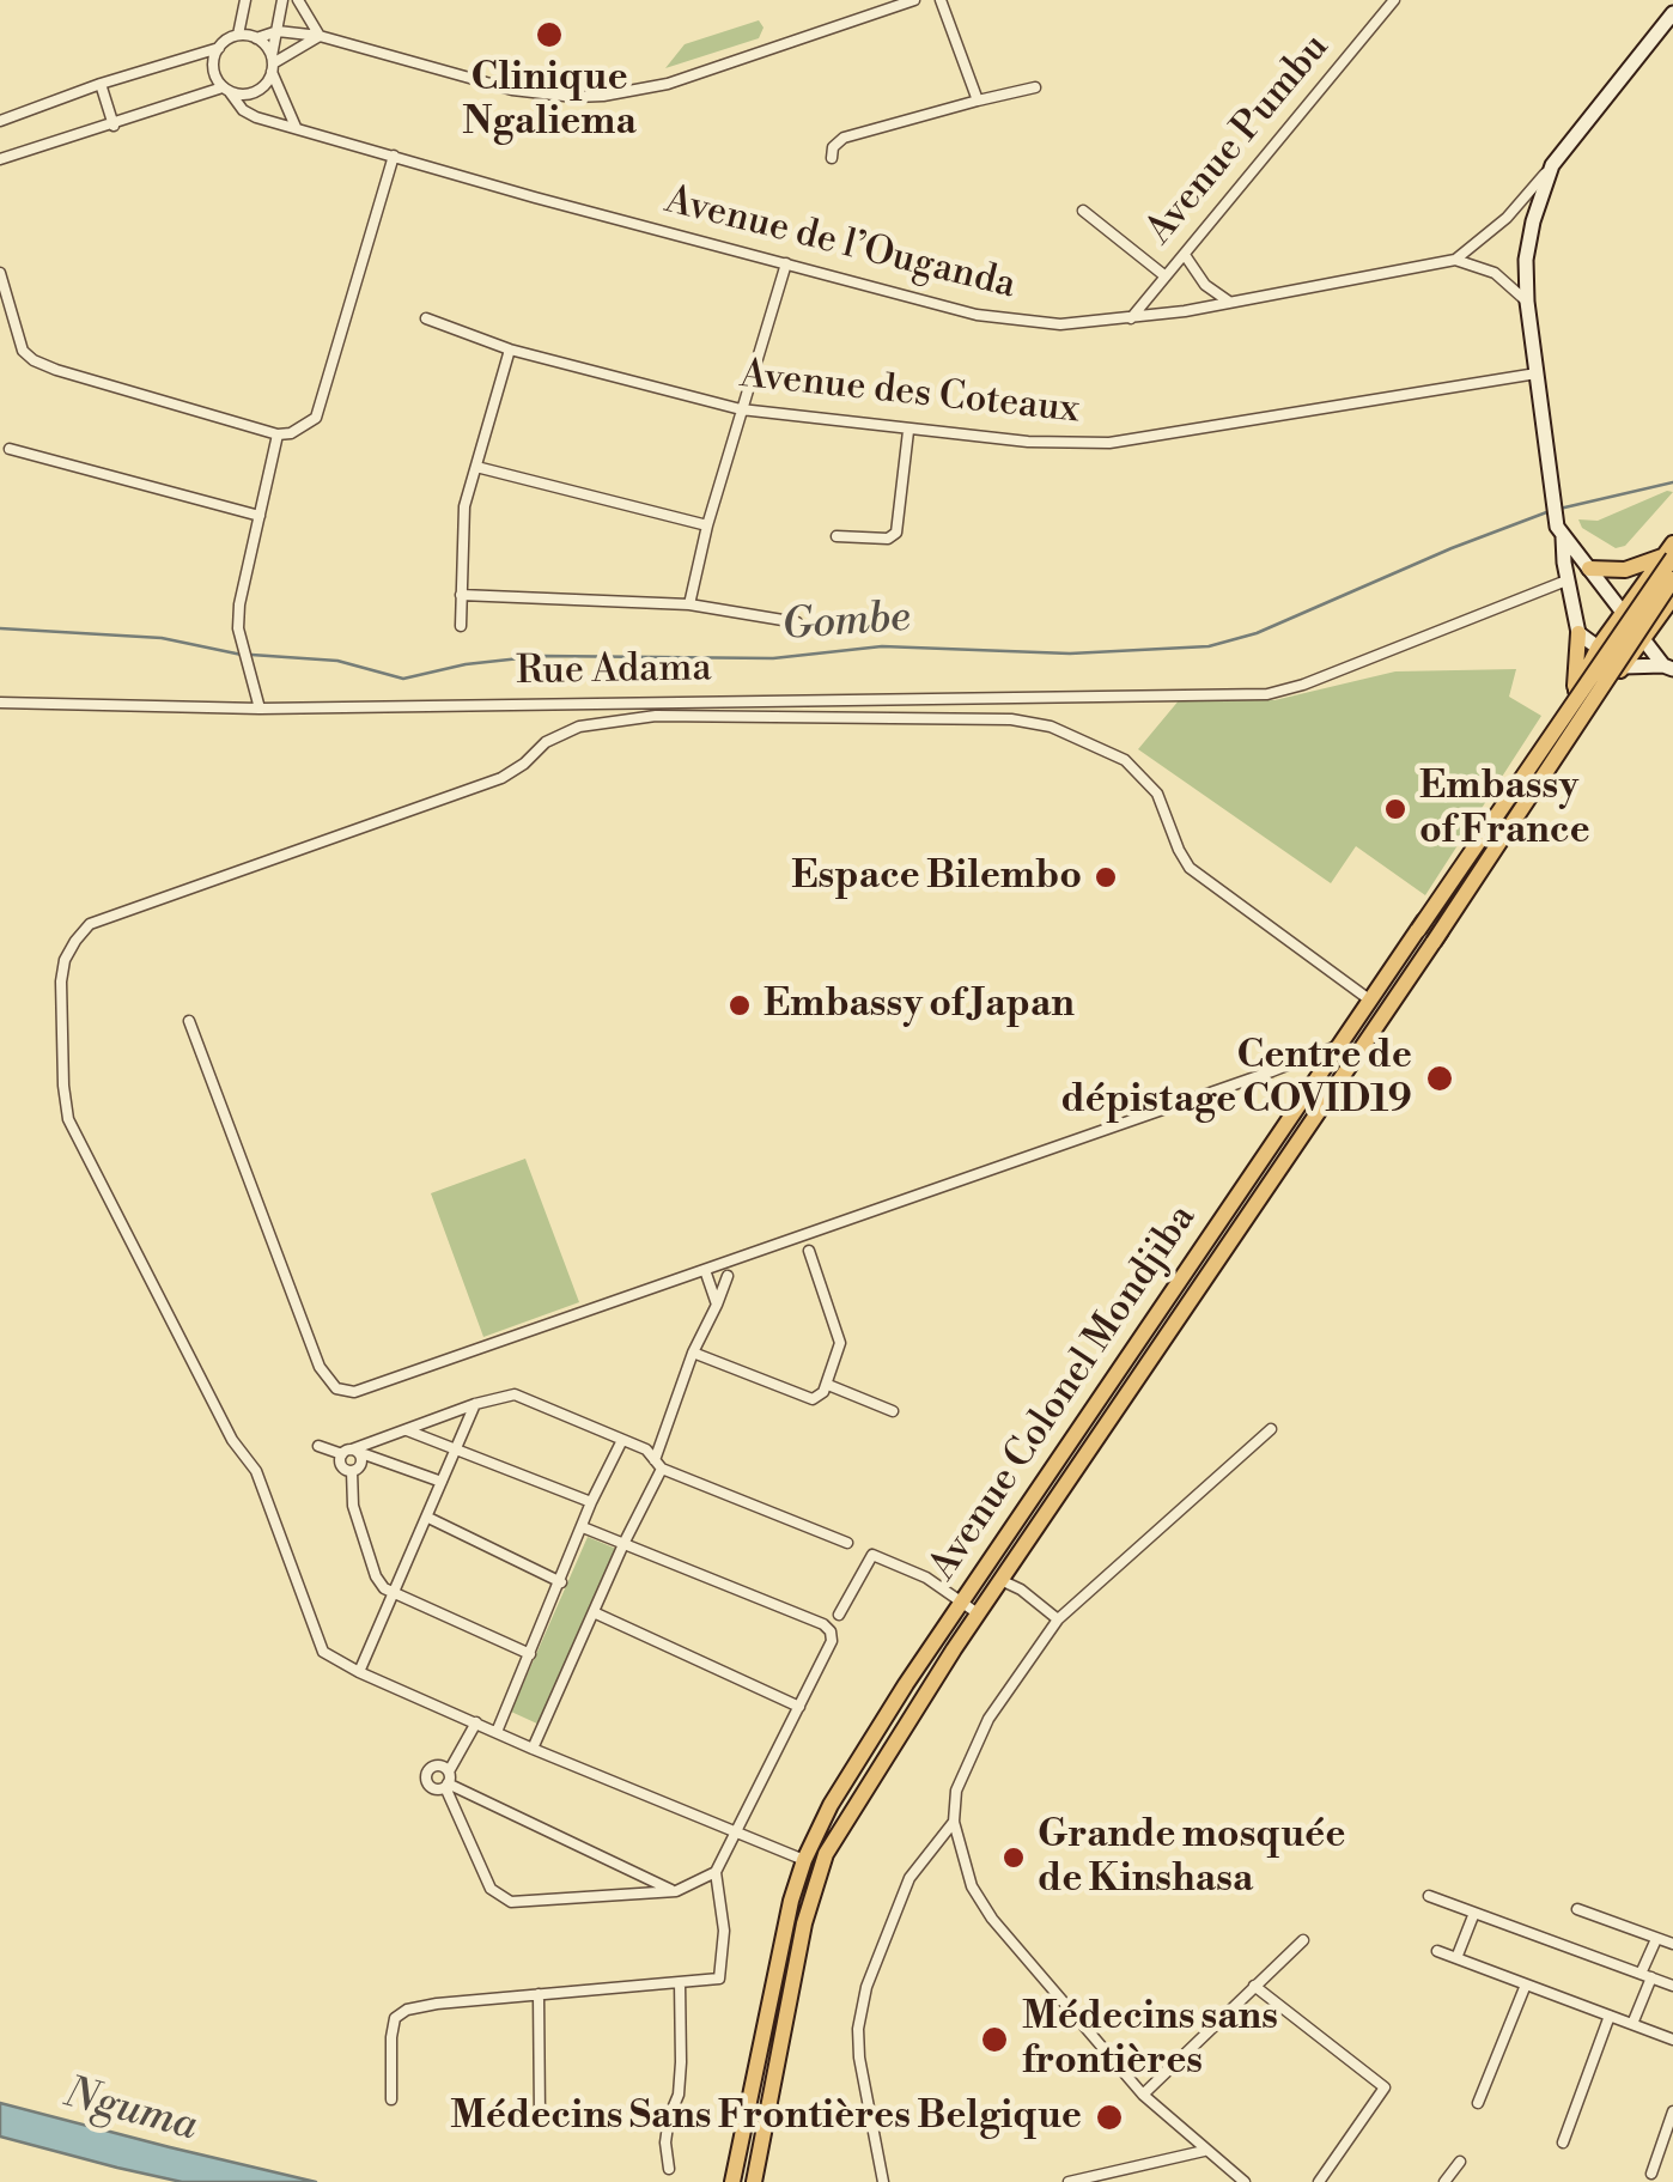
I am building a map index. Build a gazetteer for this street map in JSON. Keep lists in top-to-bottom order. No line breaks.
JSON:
{"streets":{"main road":["Avenue Colonel Mondjiba"],"street":["Avenue Pumbu","Avenue de l’Ouganda","Avenue des Coteaux","Rue Adama"]},"crossings":[["Avenue Pumbu","Avenue de l’Ouganda"]],"water":["Gombe","Nguma"],"places":["Clinique Ngaliema","Embassy of France","Espace Bilembo","Embassy of Japan","Centre de dépistage COVID19","Grande mosquée de Kinshasa","Médecins sans frontières","Médecins Sans Frontières Belgique"]}
